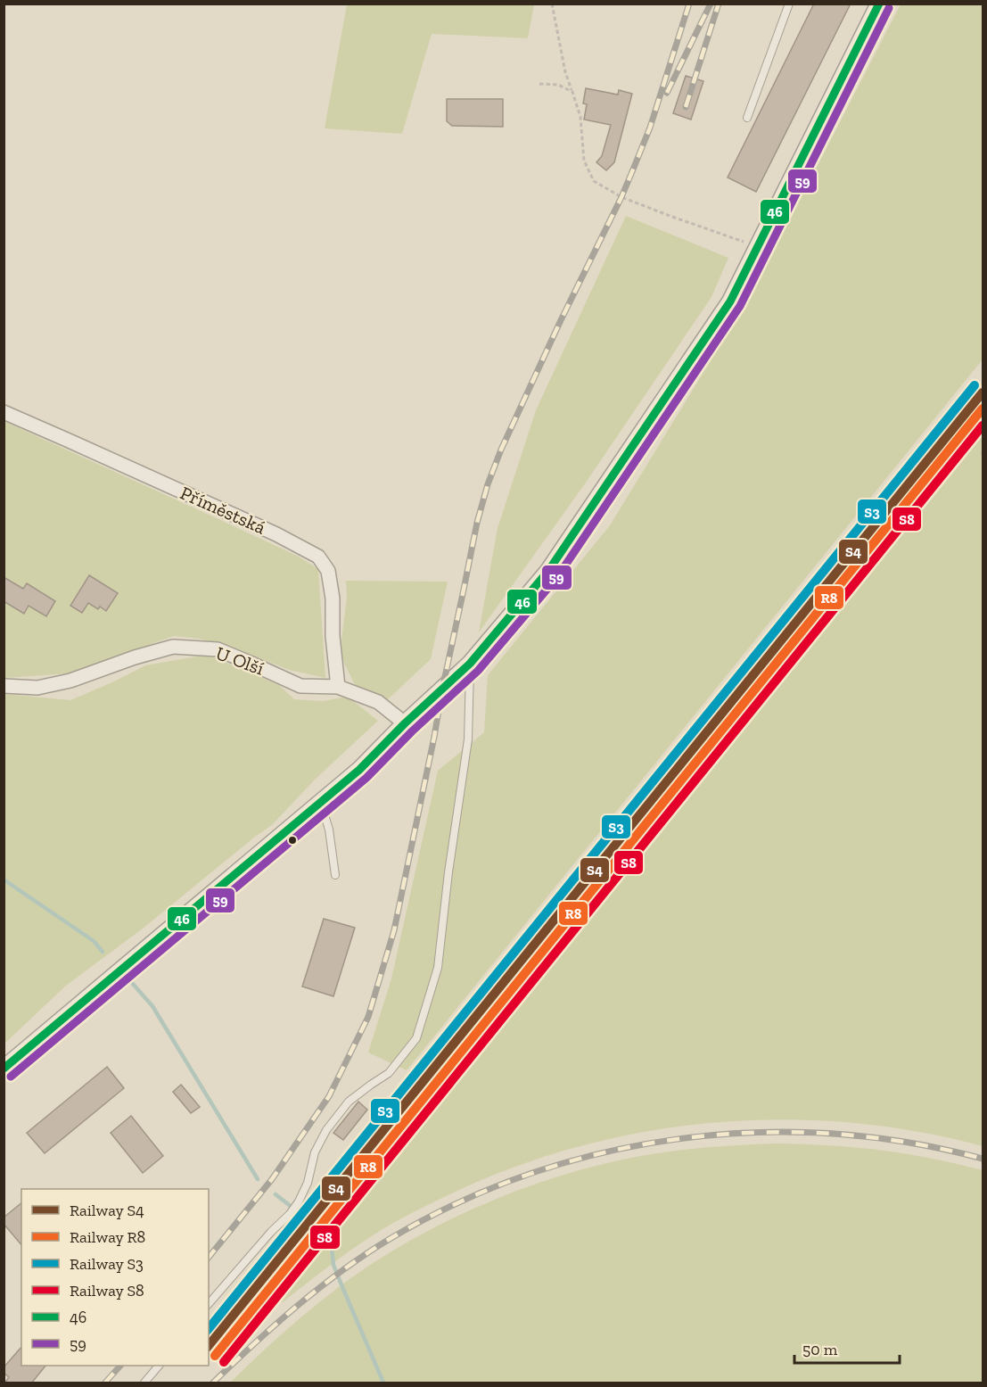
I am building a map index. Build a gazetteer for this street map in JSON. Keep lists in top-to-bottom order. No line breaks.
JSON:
{"streets":{"street":["Příměstská","U Olší"]},"crossings":[["Příměstská","U Olší"]],"lines":["transit line 46","transit line 59","rail line S3","rail line S4","rail line R8","rail line S8"],"legend":["Railway S4","Railway R8","Railway S3","Railway S8","46","59"],"scale_bar":"50 m"}
